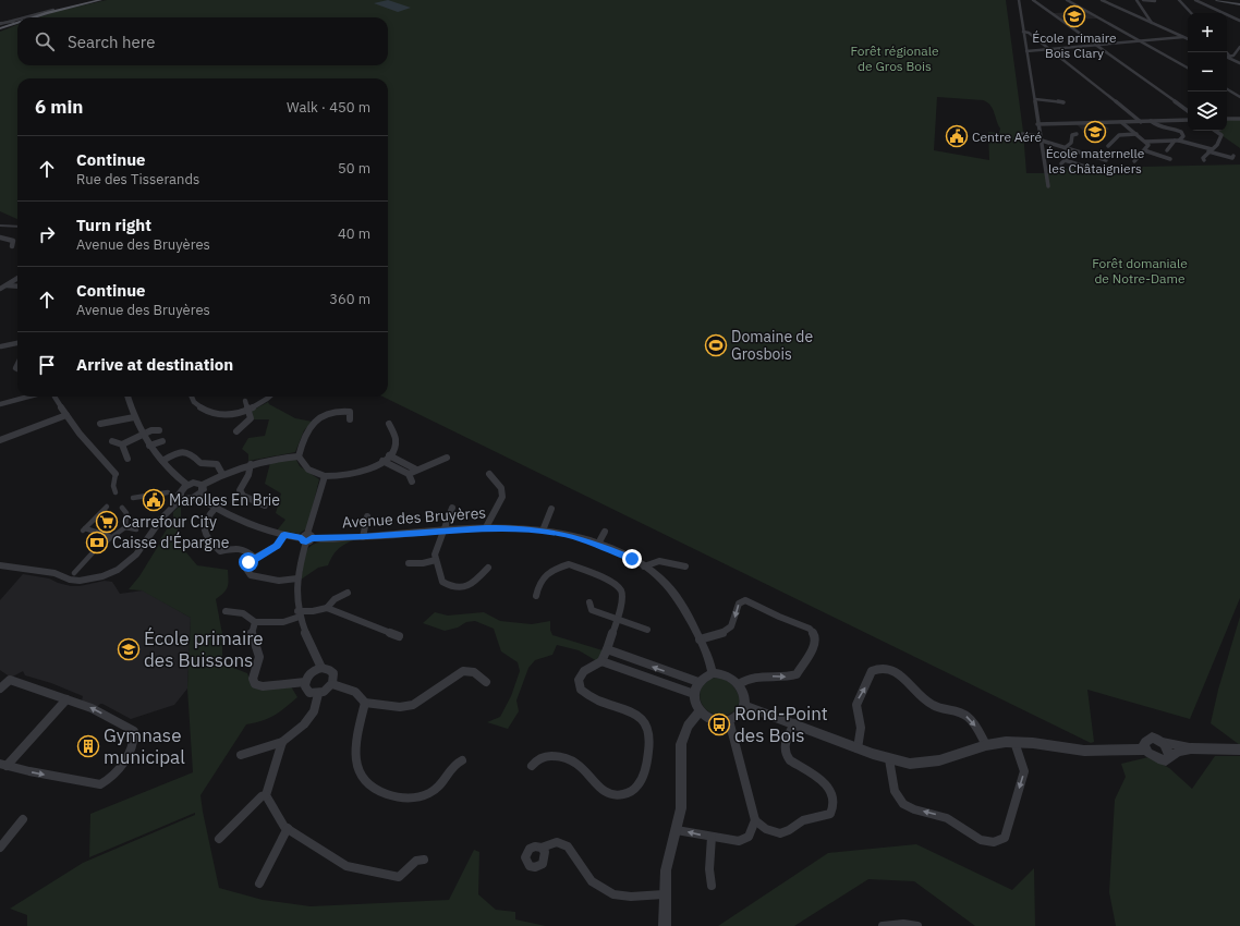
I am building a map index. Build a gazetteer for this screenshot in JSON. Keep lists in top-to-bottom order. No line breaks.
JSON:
{"streets":{"street":["Avenue des Bruyères"]},"parks":["Forêt régionale de Gros Bois","Forêt domaniale de Notre-Dame"],"places":{"school or university":["École primaire Bois Clary","École maternelle les Châtaigniers","École primaire des Buissons"],"public building":["Centre Aéré","Marolles En Brie"],"sports":["Domaine de Grosbois"],"supermarket":["Carrefour City"],"bank":["Caisse d'Épargne"],"bus stop":["Rond-Point des Bois"],"building":["Gymnase municipal"]},"page":{"map_buttons":["+","−"],"search":"Search here","heading":["6 min","Walk · 450 m"],"list":[["Continue","Rue des Tisserands","50 m"],["Turn right","Avenue des Bruyères","40 m"],["Continue","Avenue des Bruyères","360 m"],"Arrive at destination"]}}
